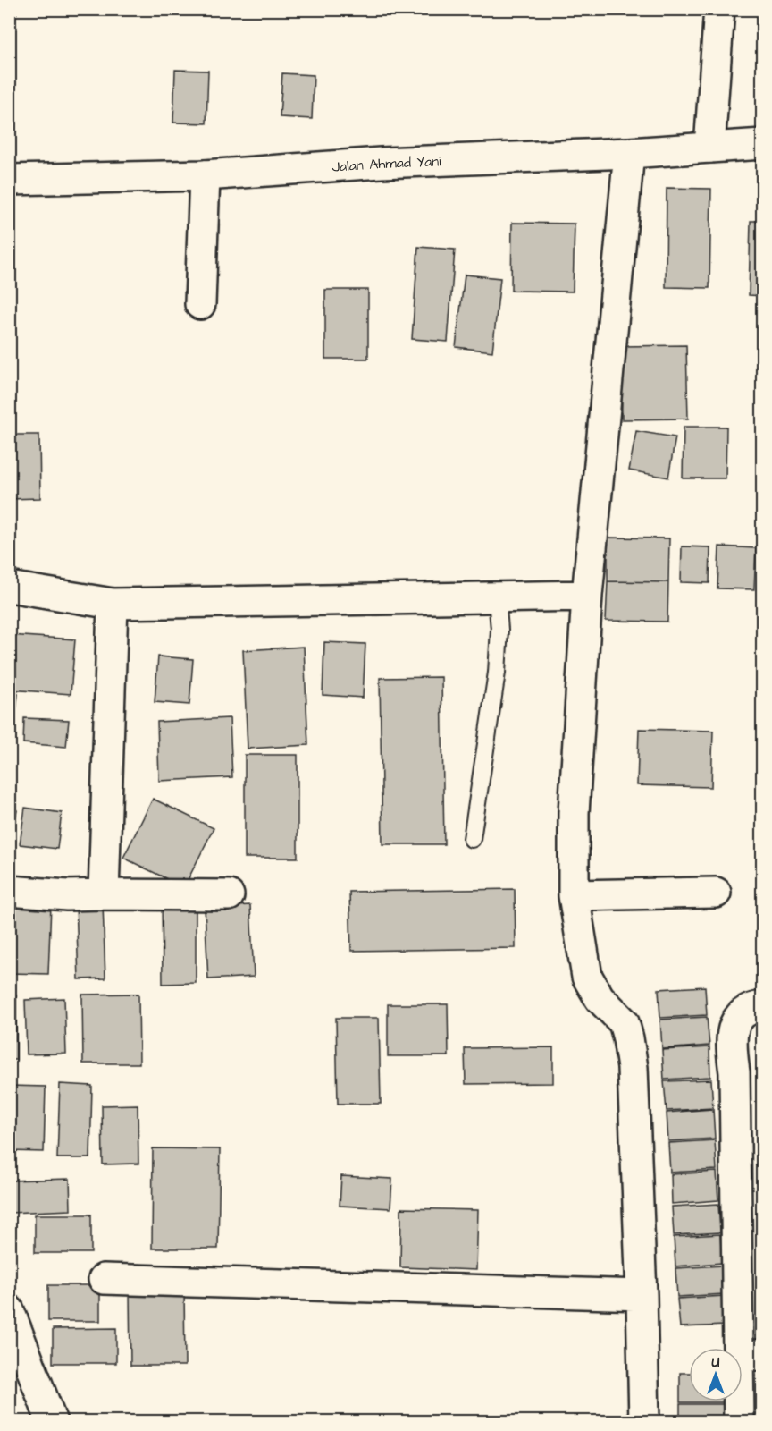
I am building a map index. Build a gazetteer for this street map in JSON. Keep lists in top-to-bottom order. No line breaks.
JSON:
{"streets":{"street":["Jalan Ahmad Yani"]},"north":"top"}
